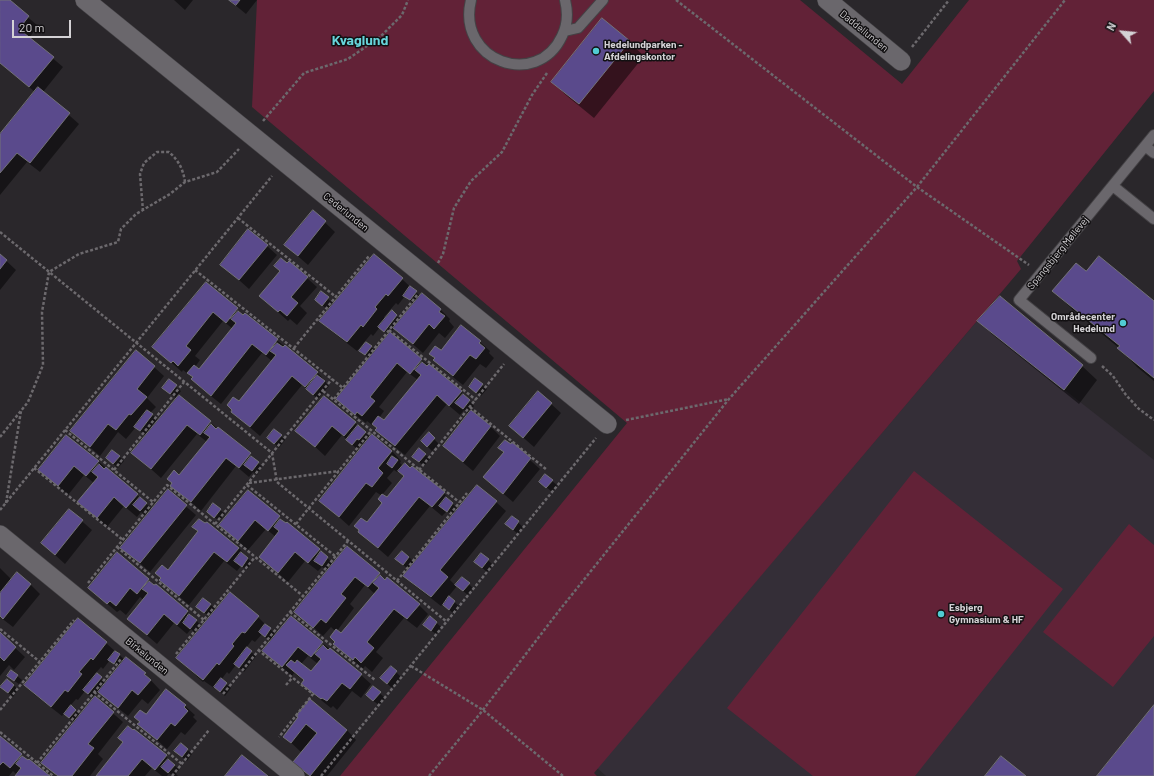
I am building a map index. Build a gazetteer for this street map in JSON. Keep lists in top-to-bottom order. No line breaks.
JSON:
{"streets":{"street":["Daddellunden","Cederlunden","Birkelunden"],"lane":["Spangsbjerg Møllevej"]},"districts":["Kvaglund"],"places":["Hedelundparken - Afdelingskontor","Områdecenter Hedelund","Esbjerg Gymnasium & HF"],"scale_bar":"20 m","north":"top left"}
